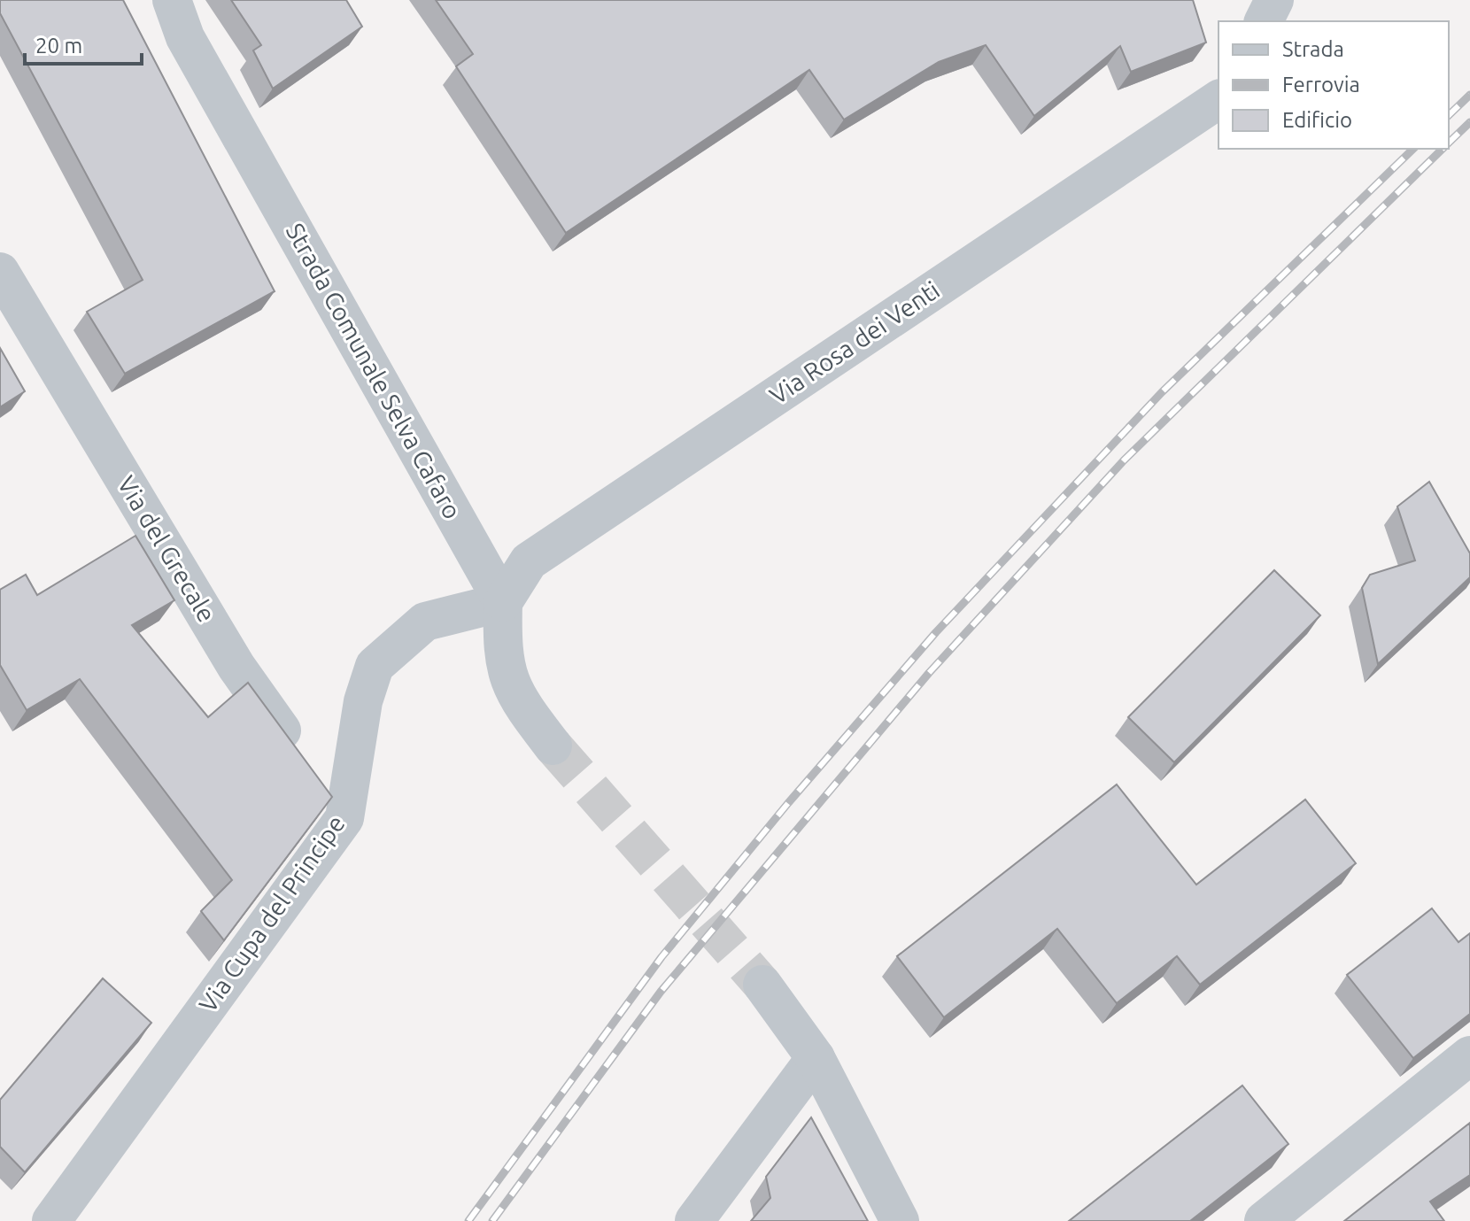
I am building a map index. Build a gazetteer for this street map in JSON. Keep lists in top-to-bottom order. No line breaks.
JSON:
{"streets":{"street":["Via Rosa dei Venti","Strada Comunale Selva Cafaro","Via del Grecale","Via Cupa del Principe"]},"crossings":[["Via Rosa dei Venti","Strada Comunale Selva Cafaro"],["Via Rosa dei Venti","Via Cupa del Principe"],["Strada Comunale Selva Cafaro","Via Cupa del Principe"],["Via del Grecale","Via Cupa del Principe"]],"legend":["Strada","Ferrovia","Edificio"],"scale_bar":"20 m"}
